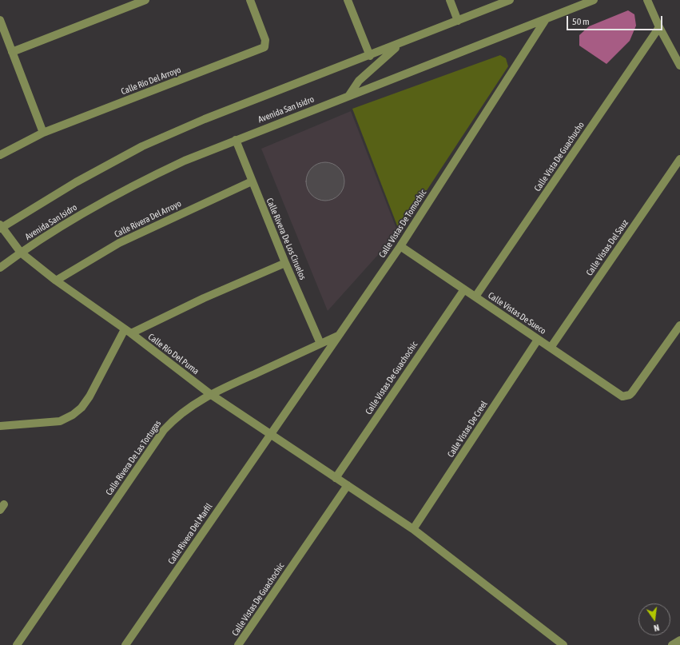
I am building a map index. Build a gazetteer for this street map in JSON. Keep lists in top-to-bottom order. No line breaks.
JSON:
{"streets":{"street":["Calle Río Del Arroyo","Avenida San Isidro","Calle Vista De Guachucho","Calle Rivera Del Arroyo","Calle Vistas De Tomochic","Calle Rivera De Los Ciruelos","Calle Vistas Del Sauz","Calle Vistas De Sueco","Calle Río Del Puma","Calle Vistas De Guachochic","Calle Vistas De Creel","Calle Rivera De Las Tortugas","Calle Rivera Del Marfil"]},"crossings":[["Avenida San Isidro","Calle Vistas De Tomochic"],["Avenida San Isidro","Calle Rivera De Los Ciruelos"],["Avenida San Isidro","Calle Río Del Puma"],["Calle Vista De Guachucho","Calle Vistas De Sueco"],["Calle Rivera Del Arroyo","Calle Rivera De Los Ciruelos"],["Calle Rivera Del Arroyo","Calle Río Del Puma"],["Calle Vistas De Tomochic","Calle Vistas De Sueco"],["Calle Vistas De Tomochic","Calle Río Del Puma"],["Calle Vistas De Tomochic","Calle Rivera De Las Tortugas"],["Calle Vistas De Tomochic","Calle Rivera Del Marfil"],["Calle Rivera De Los Ciruelos","Calle Rivera De Las Tortugas"],["Calle Vistas Del Sauz","Calle Vistas De Sueco"],["Calle Vistas De Sueco","Calle Vistas De Guachochic"],["Calle Vistas De Sueco","Calle Vistas De Creel"],["Calle Río Del Puma","Calle Vistas De Guachochic"],["Calle Río Del Puma","Calle Vistas De Creel"],["Calle Río Del Puma","Calle Rivera De Las Tortugas"],["Calle Río Del Puma","Calle Rivera Del Marfil"]],"scale_bar":"50 m","north":"bottom"}
